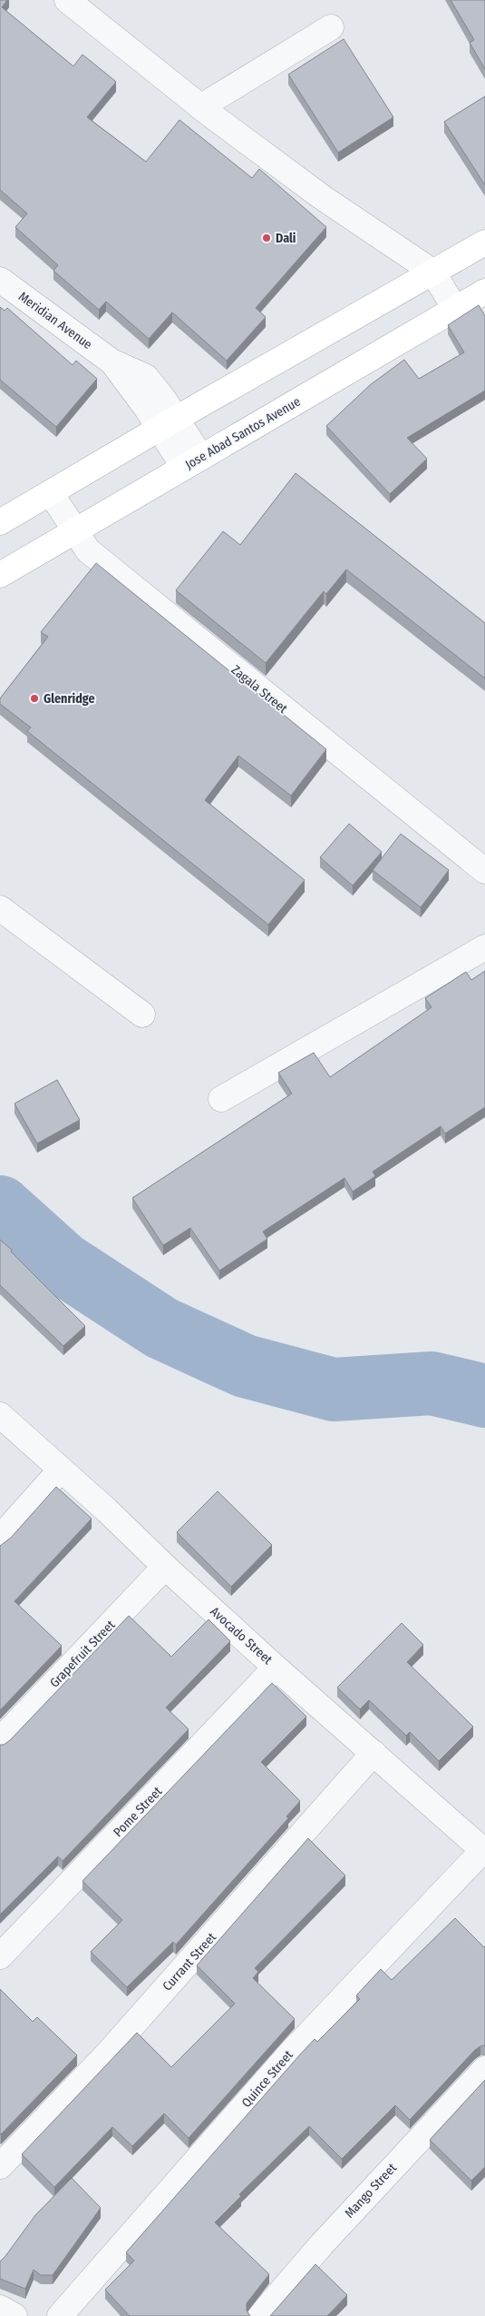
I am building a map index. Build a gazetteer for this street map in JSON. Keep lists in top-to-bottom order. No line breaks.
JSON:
{"streets":{"main road":["Jose Abad Santos Avenue"],"street":["Meridian Avenue","Zagala Street","Avocado Street","Grapefruit Street","Pome Street","Currant Street","Quince Street","Mango Street"]},"crossings":[["Meridian Avenue","Jose Abad Santos Avenue"],["Jose Abad Santos Avenue","Zagala Street"],["Avocado Street","Grapefruit Street"],["Avocado Street","Pome Street"],["Avocado Street","Currant Street"],["Avocado Street","Quince Street"]],"places":["Dali","Glenridge"]}
